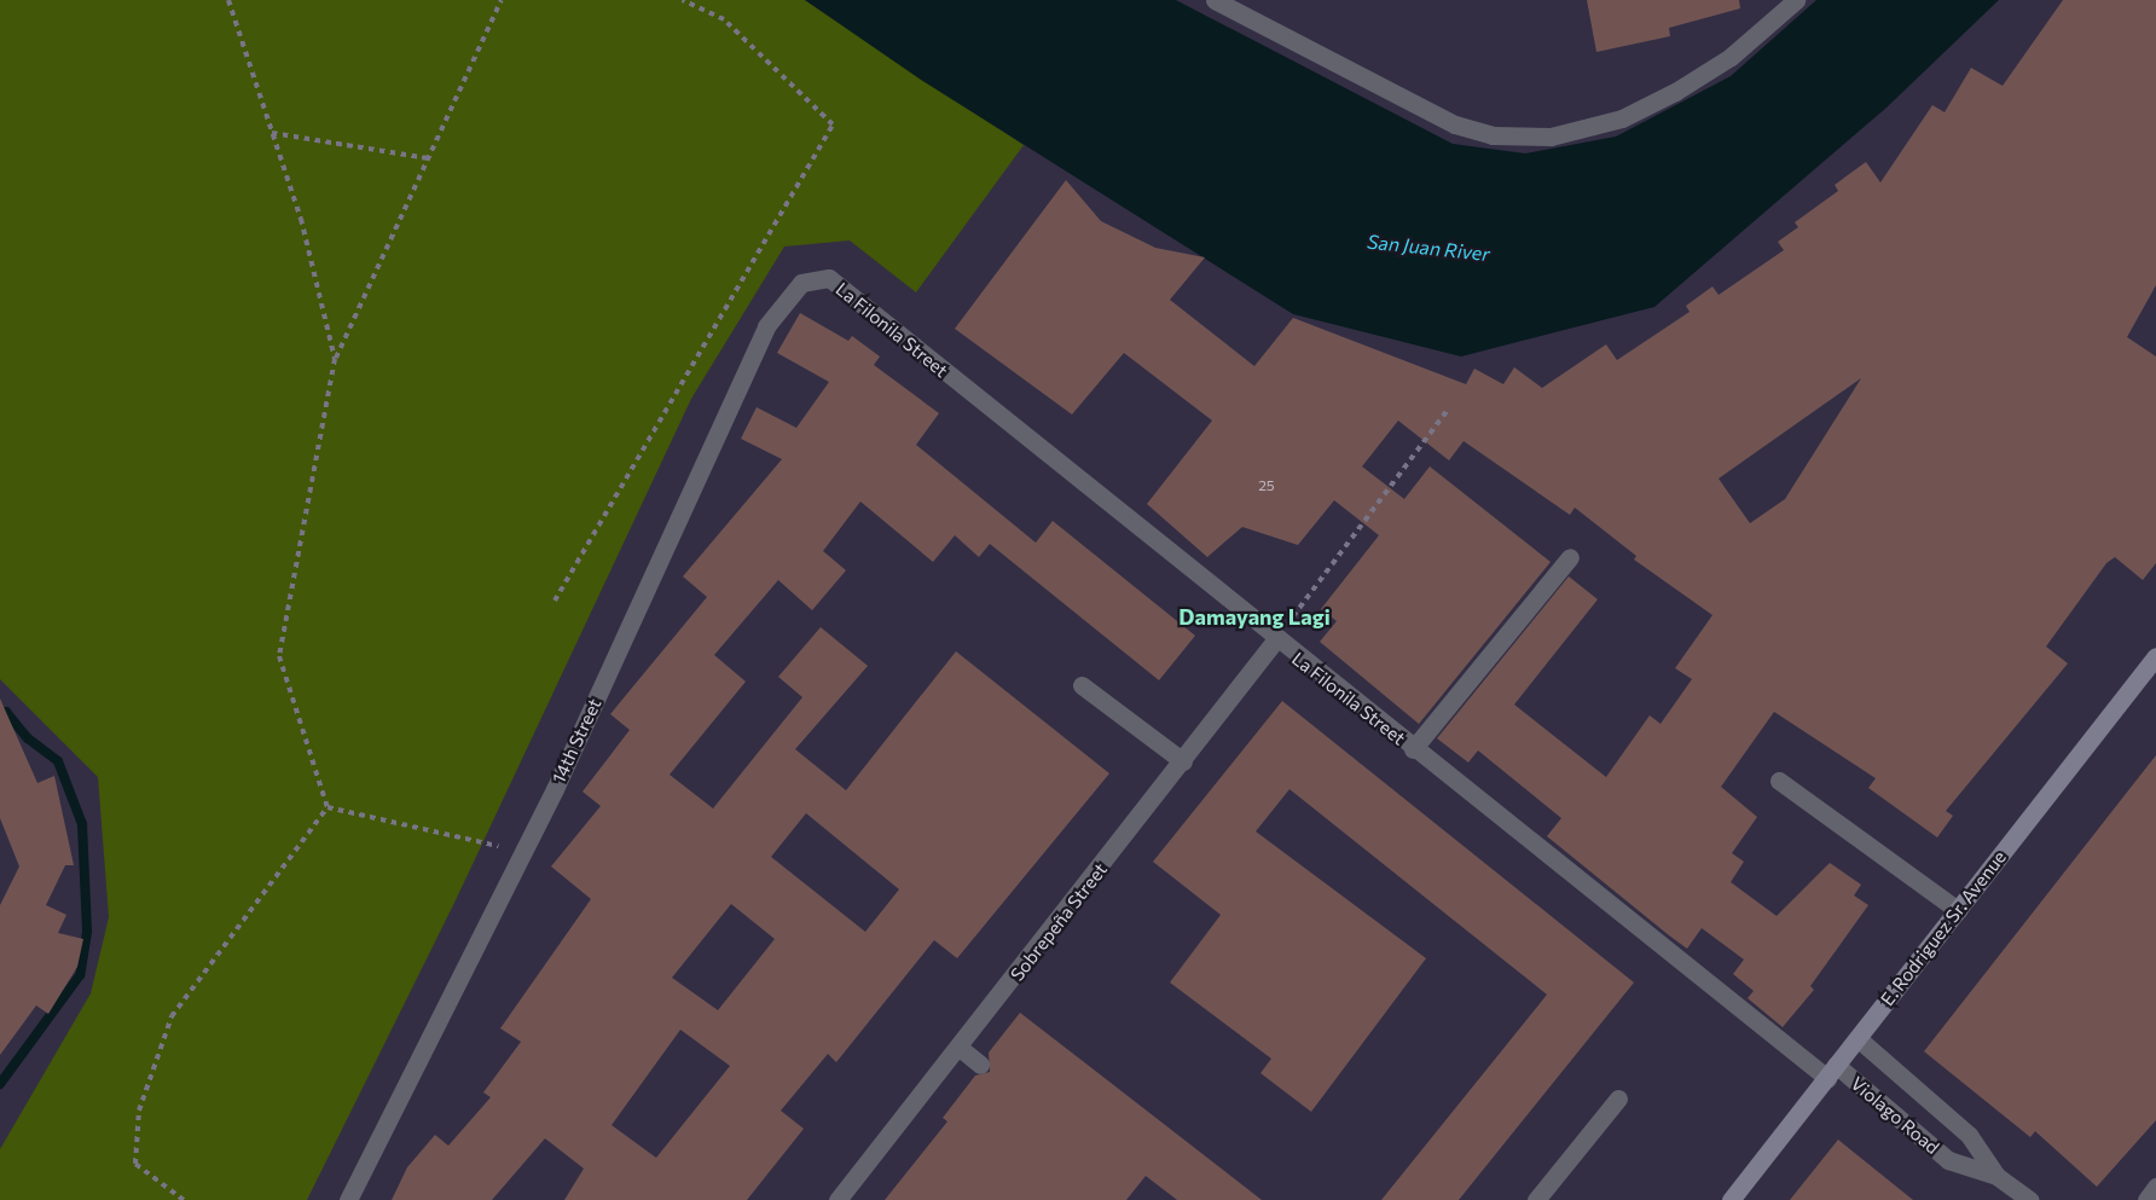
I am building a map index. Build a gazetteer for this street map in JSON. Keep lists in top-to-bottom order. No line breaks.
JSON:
{"streets":{"main road":["E. Rodriguez Sr. Avenue"],"street":["La Filonila Street","14th Street","Sobrepeña Street","Violago Road"]},"crossings":[["La Filonila Street","14th Street"],["La Filonila Street","Sobrepeña Street"],["La Filonila Street","E. Rodriguez Sr. Avenue"],["La Filonila Street","Violago Road"],["E. Rodriguez Sr. Avenue","Violago Road"]],"districts":["Damayang Lagi"],"water":["San Juan River"],"house_numbers":["25"]}
